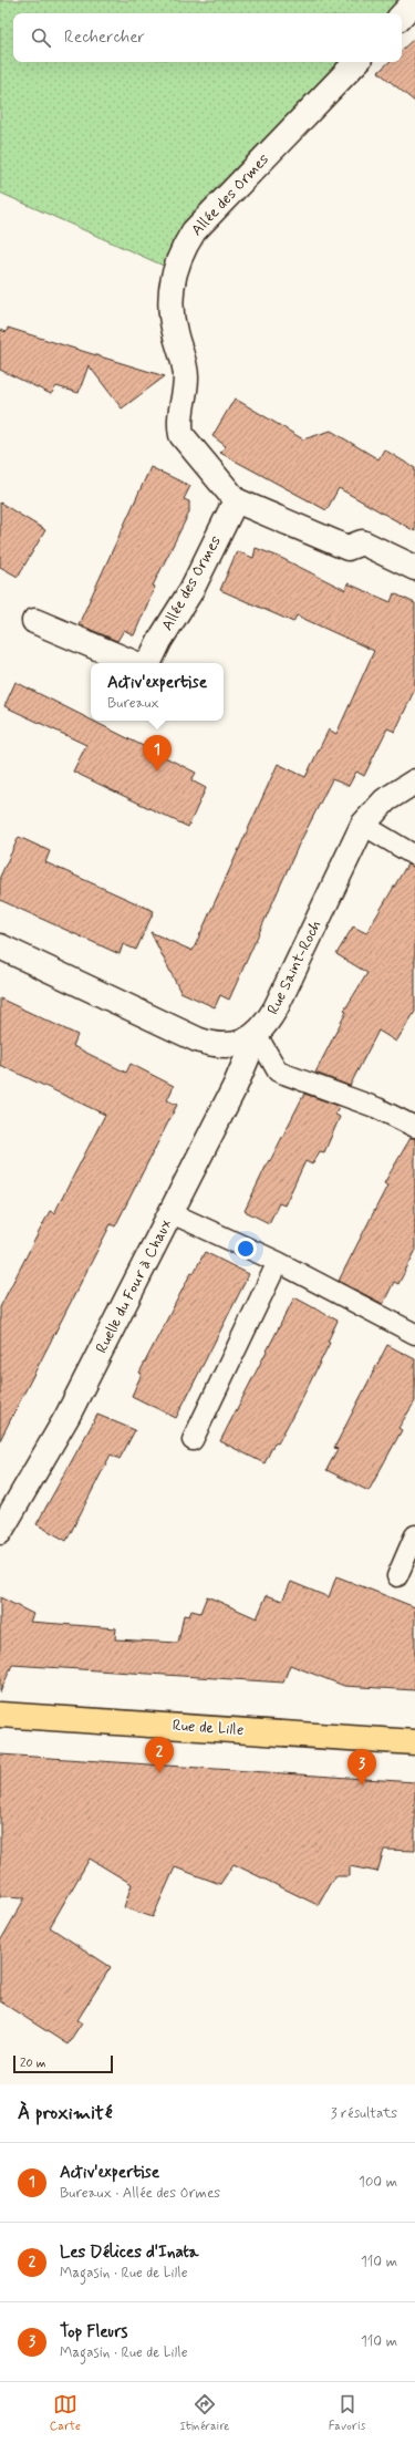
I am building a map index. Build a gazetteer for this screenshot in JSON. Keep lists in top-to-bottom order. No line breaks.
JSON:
{"streets":{"main road":["Rue de Lille"],"street":["Allée des Ormes","Rue Saint-Roch","Ruelle du Four à Chaux"]},"crossings":[["Rue Saint-Roch","Ruelle du Four à Chaux"]],"scale_bar":"20 m","page":{"search":"Rechercher","popup":["Activ'expertise","Bureaux"],"pins":["1","2","3"],"scale":"20 m","heading":["À proximité","3 résultats"],"list":[{"mark":"1","name":"Activ'expertise","note":"Bureaux · Allée des Ormes","value":"100 m"},{"mark":"2","name":"Les Délices d'Inata","note":"Magasin · Rue de Lille","value":"110 m"},{"mark":"3","name":"Top Fleurs","note":"Magasin · Rue de Lille","value":"110 m"}],"nav":["Carte","Itinéraire","Favoris"]}}
